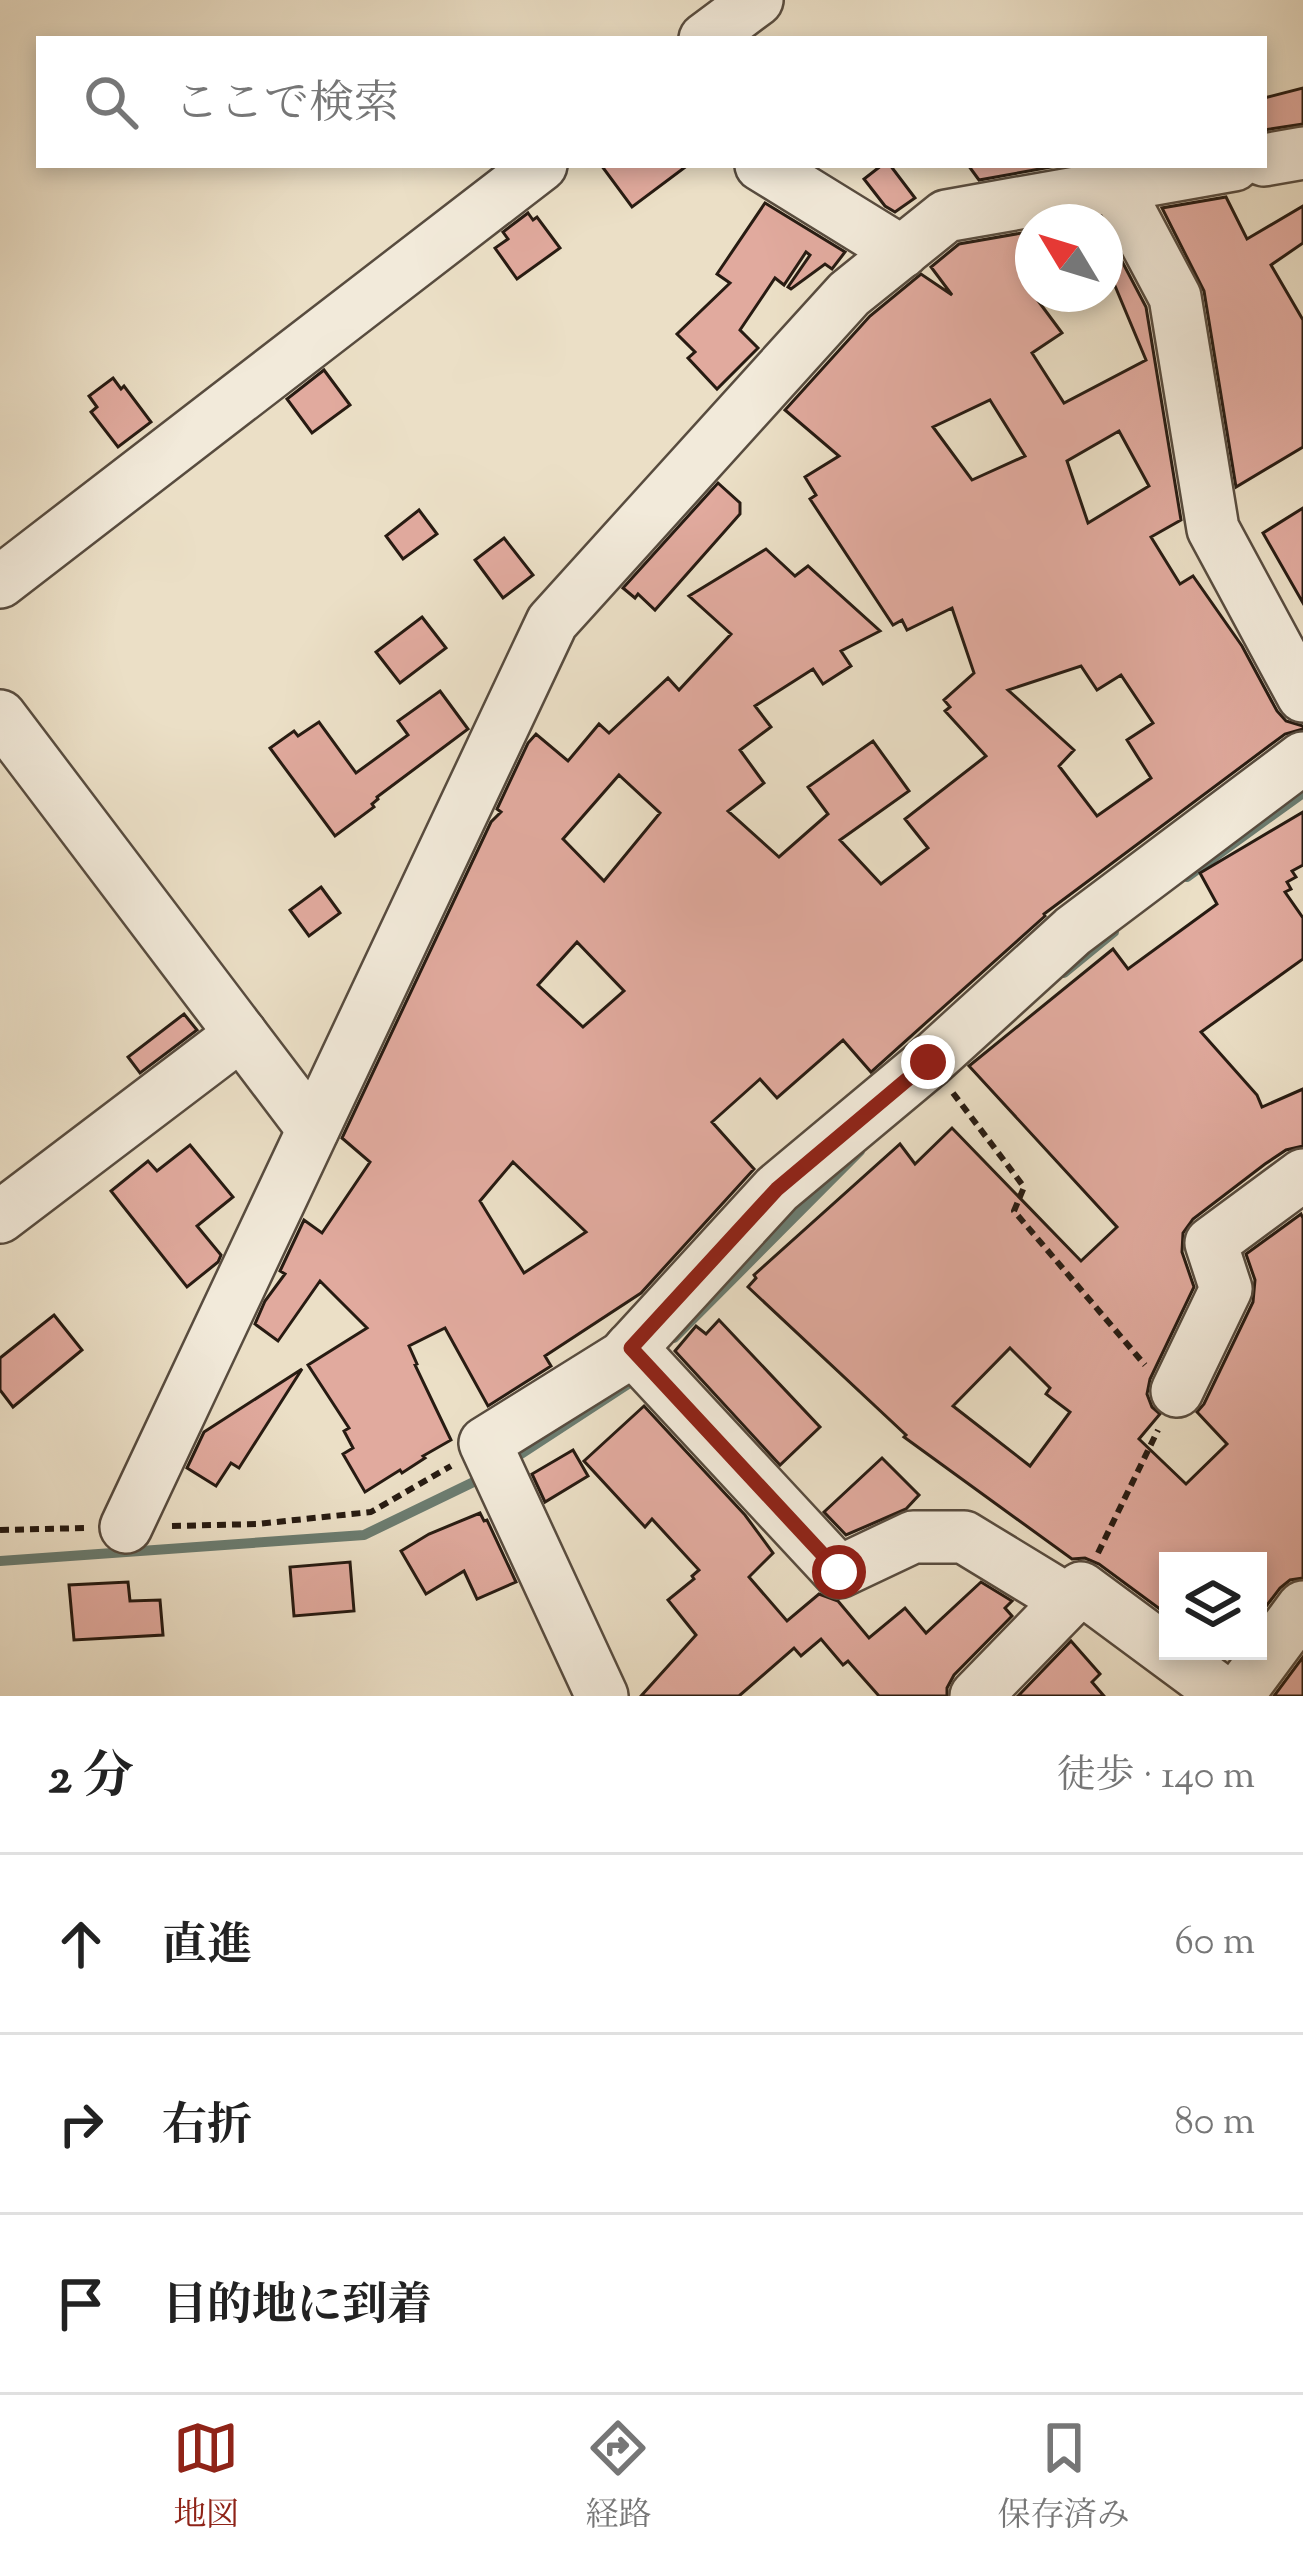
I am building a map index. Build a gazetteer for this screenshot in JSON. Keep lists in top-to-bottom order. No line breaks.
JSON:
{"north":"top left","page":{"search":"ここで検索","heading":["2 分","徒歩 · 140 m"],"list":[["直進","60 m"],["右折","80 m"],"目的地に到着"],"nav":["地図","経路","保存済み"]}}
